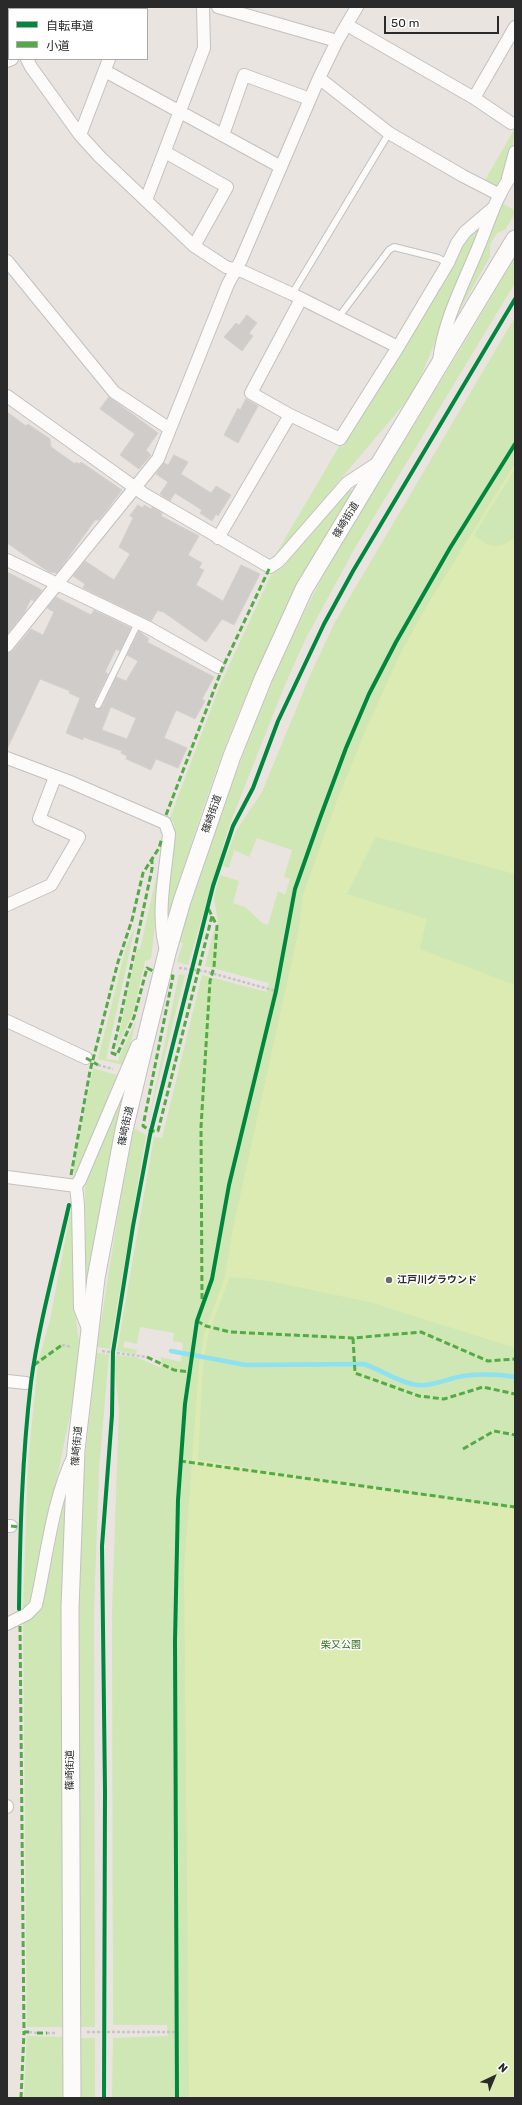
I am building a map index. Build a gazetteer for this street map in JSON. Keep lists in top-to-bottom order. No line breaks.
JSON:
{"streets":{"main road":["篠崎街道"]},"parks":["柴又公園"],"places":["江戸川グラウンド"],"legend":["自転車道","小道"],"scale_bar":"50 m","north":"top right"}
